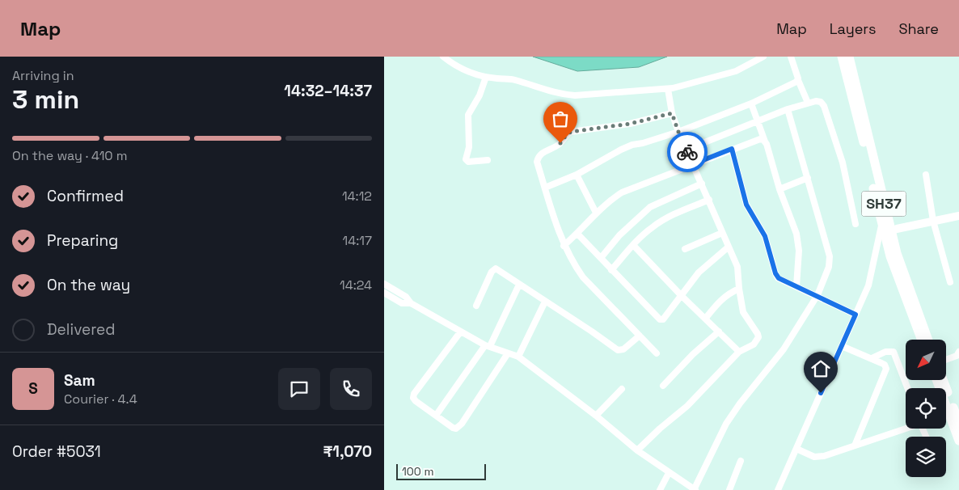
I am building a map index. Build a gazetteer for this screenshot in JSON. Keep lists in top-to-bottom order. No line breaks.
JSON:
{"streets":{"main road":["SH37"]},"scale_bar":"100 m","north":"bottom left","page":{"header":"Map","nav":["Map","Layers","Share"],"heading":["3 min","Arriving in","14:32–14:37"],"panel":["Sam","Courier · 4.4","Order #5031","₹1,070"],"bar":"On the way · 410 m","list":[["Confirmed","14:12"],["Preparing","14:17"],["On the way","14:24"],"Delivered"],"round":"S","scale":"100 m"}}
